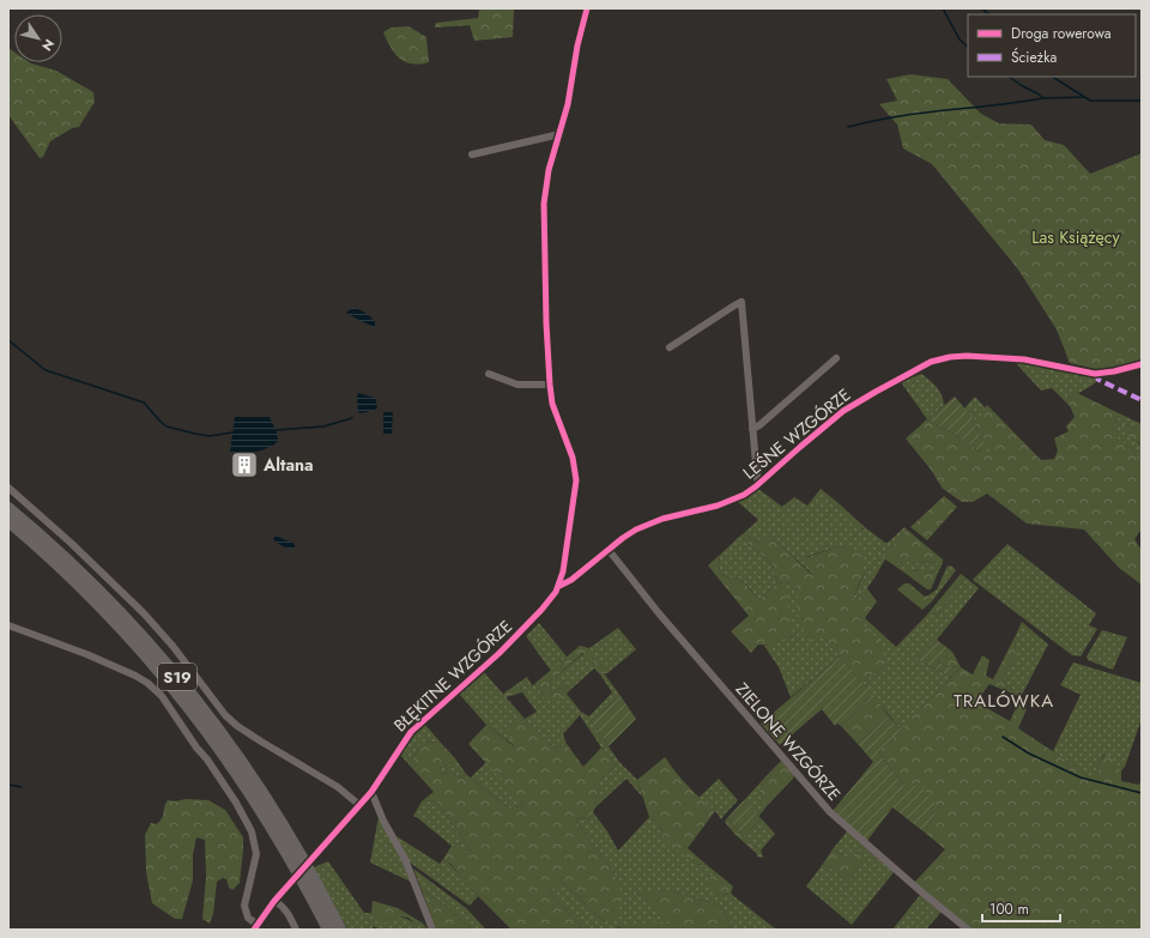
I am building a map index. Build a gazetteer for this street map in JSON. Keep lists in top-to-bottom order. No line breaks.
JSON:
{"streets":{"highway":["S19"],"street":["LEŚNE WZGÓRZE","BŁĘKITNE WZGÓRZE","ZIELONE WZGÓRZE"]},"crossings":[["LEŚNE WZGÓRZE","BŁĘKITNE WZGÓRZE"],["LEŚNE WZGÓRZE","ZIELONE WZGÓRZE"]],"districts":["TRALÓWKA"],"parks":["Las Książęcy"],"places":{"building":["Altana"]},"legend":["Droga rowerowa","Ścieżka"],"scale_bar":"100 m","north":"bottom right"}
